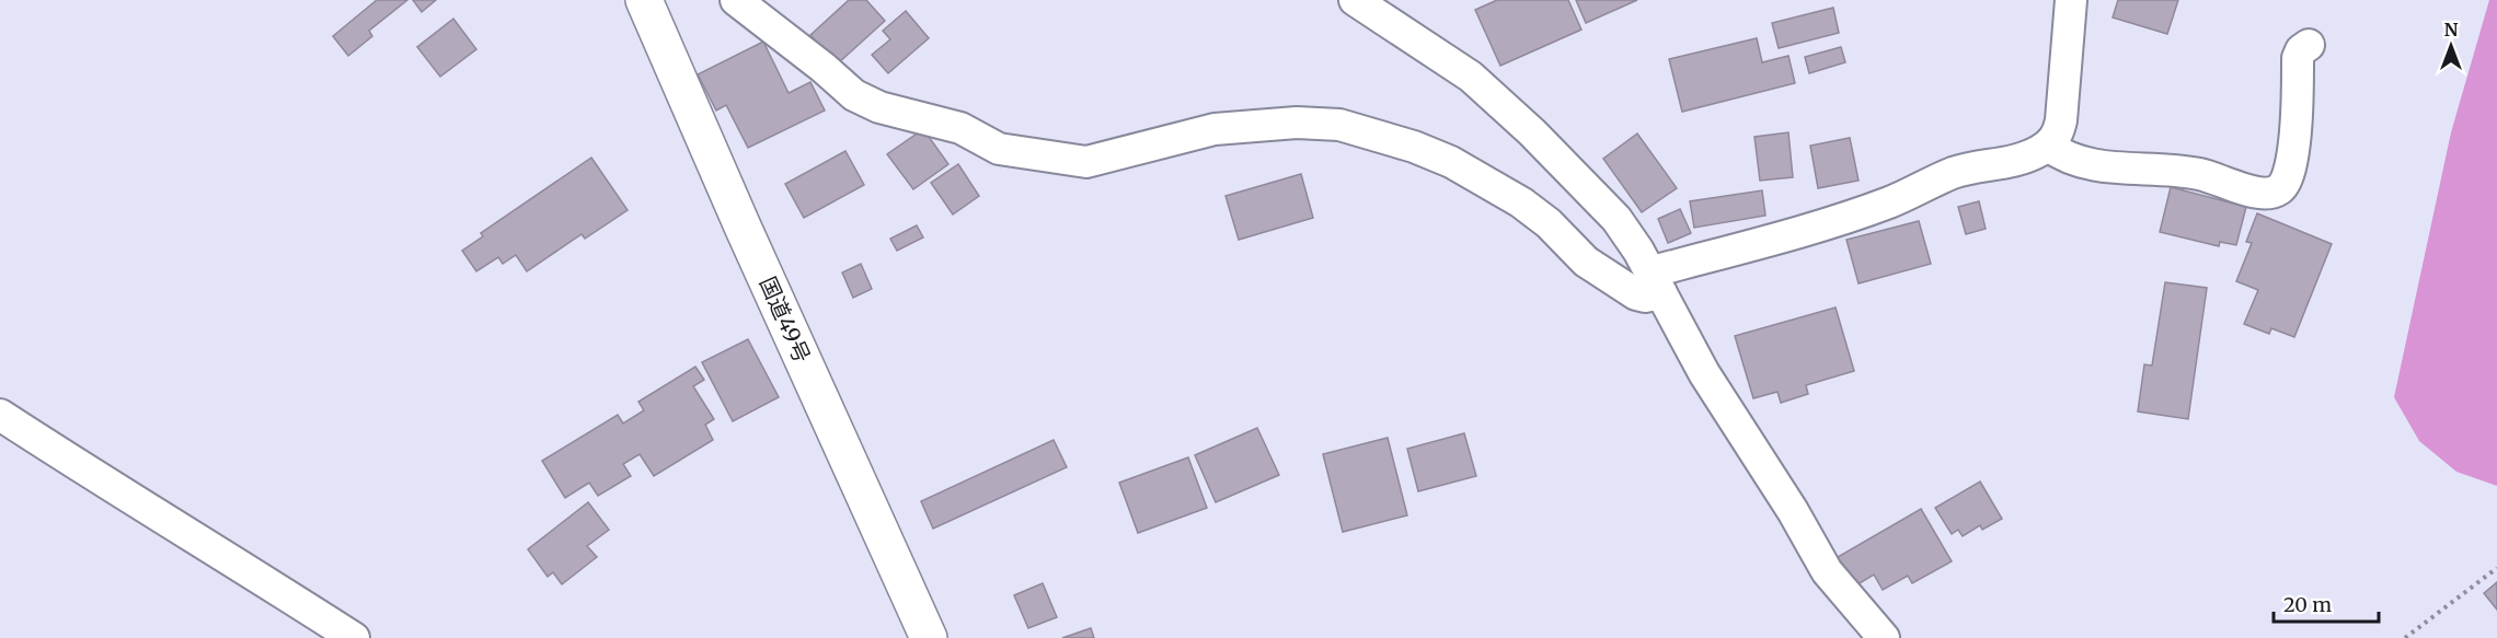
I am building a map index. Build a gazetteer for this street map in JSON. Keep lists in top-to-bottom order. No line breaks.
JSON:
{"streets":{"highway":["国道49号"]},"scale_bar":"20 m","north":"top"}
